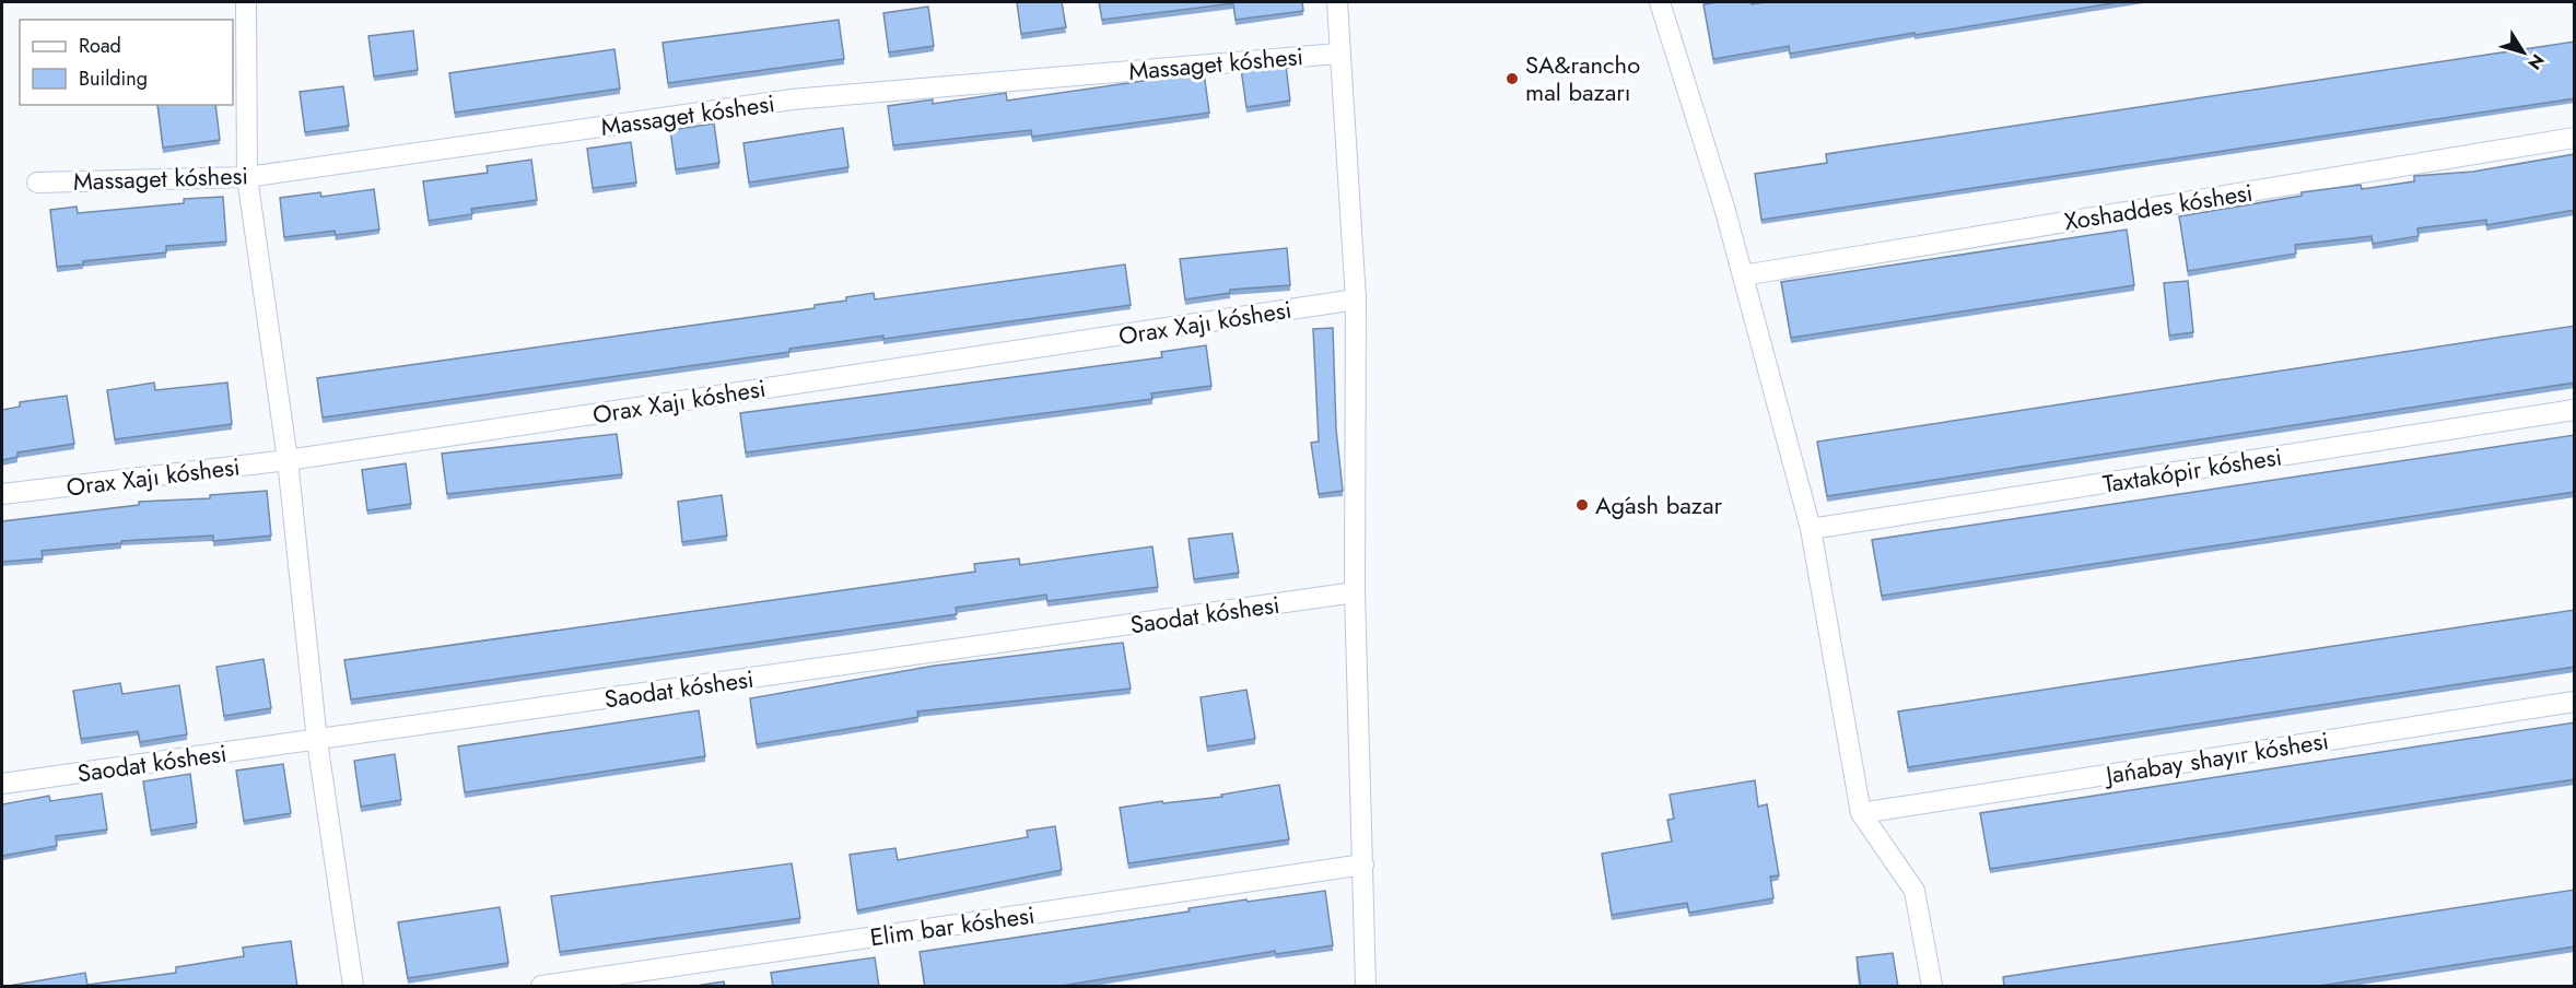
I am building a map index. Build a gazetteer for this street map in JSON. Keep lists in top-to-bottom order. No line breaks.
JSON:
{"streets":{"street":["Massaget kóshesi","Xoshaddes kóshesi","Orax Xajı kóshesi","Taxtakópir kóshesi","Saodat kóshesi","Jańabay shayır kóshesi","Elim bar kóshesi"]},"places":["SA&rancho mal bazarı","Aǵash bazar"],"legend":["Road","Building"],"north":"bottom right"}
